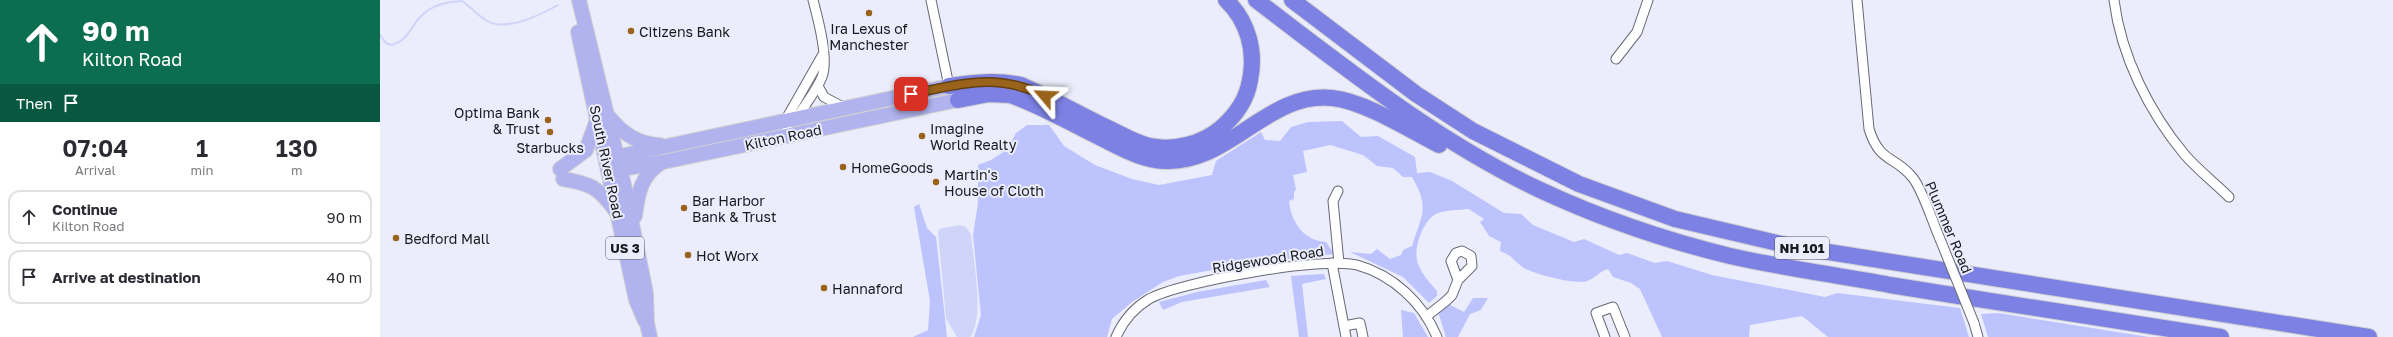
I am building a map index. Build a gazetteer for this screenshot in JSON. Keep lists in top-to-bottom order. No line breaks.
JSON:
{"streets":{"highway":["NH 101"],"main road":["Kilton Road","South River Road","US 3"],"street":["Plummer Road","Ridgewood Road"]},"crossings":[["Kilton Road","South River Road"]],"places":["Ira Lexus of Manchester","Citizens Bank","Optima Bank & Trust","Starbucks","Imagine World Realty","HomeGoods","Martin's House of Cloth","Bar Harbor Bank & Trust","Bedford Mall","Hot Worx","Hannaford"],"page":{"turn":["90 m","Kilton Road"],"then":"Then","eta":["07:04","Arrival","1","min","130","m"],"list":[{"name":"Continue","note":"Kilton Road","value":"90 m"},{"name":"Arrive at destination","value":"40 m"}]}}
